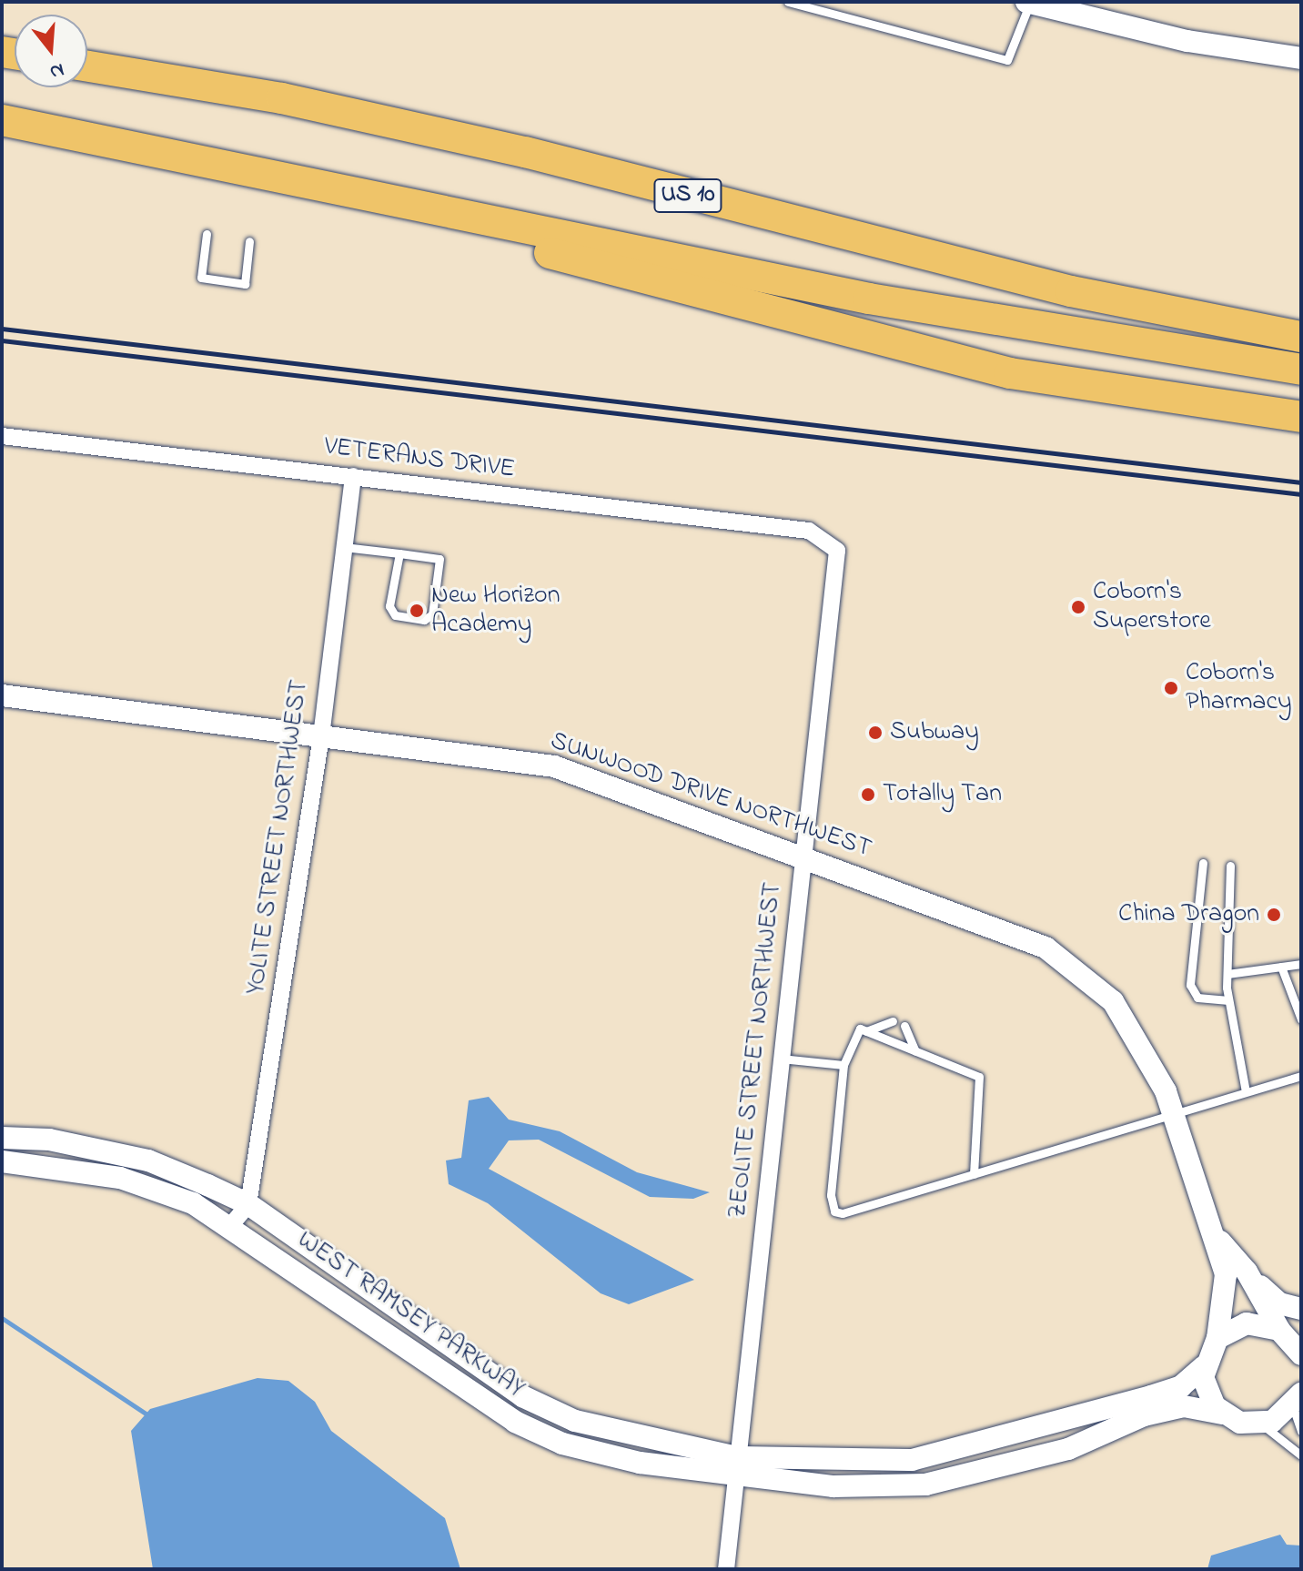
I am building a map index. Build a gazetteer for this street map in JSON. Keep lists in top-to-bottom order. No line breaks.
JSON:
{"streets":{"highway":["US 10"],"street":["VETERANS DRIVE","SUNWOOD DRIVE NORTHWEST","YOLITE STREET NORTHWEST","ZEOLITE STREET NORTHWEST","WEST RAMSEY PARKWAY"]},"crossings":[["VETERANS DRIVE","YOLITE STREET NORTHWEST"],["VETERANS DRIVE","ZEOLITE STREET NORTHWEST"],["SUNWOOD DRIVE NORTHWEST","YOLITE STREET NORTHWEST"],["SUNWOOD DRIVE NORTHWEST","ZEOLITE STREET NORTHWEST"],["YOLITE STREET NORTHWEST","WEST RAMSEY PARKWAY"],["ZEOLITE STREET NORTHWEST","WEST RAMSEY PARKWAY"]],"places":["Coborn's Superstore","New Horizon Academy","Coborn's Pharmacy","Subway","Totally Tan","China Dragon"],"north":"bottom"}
